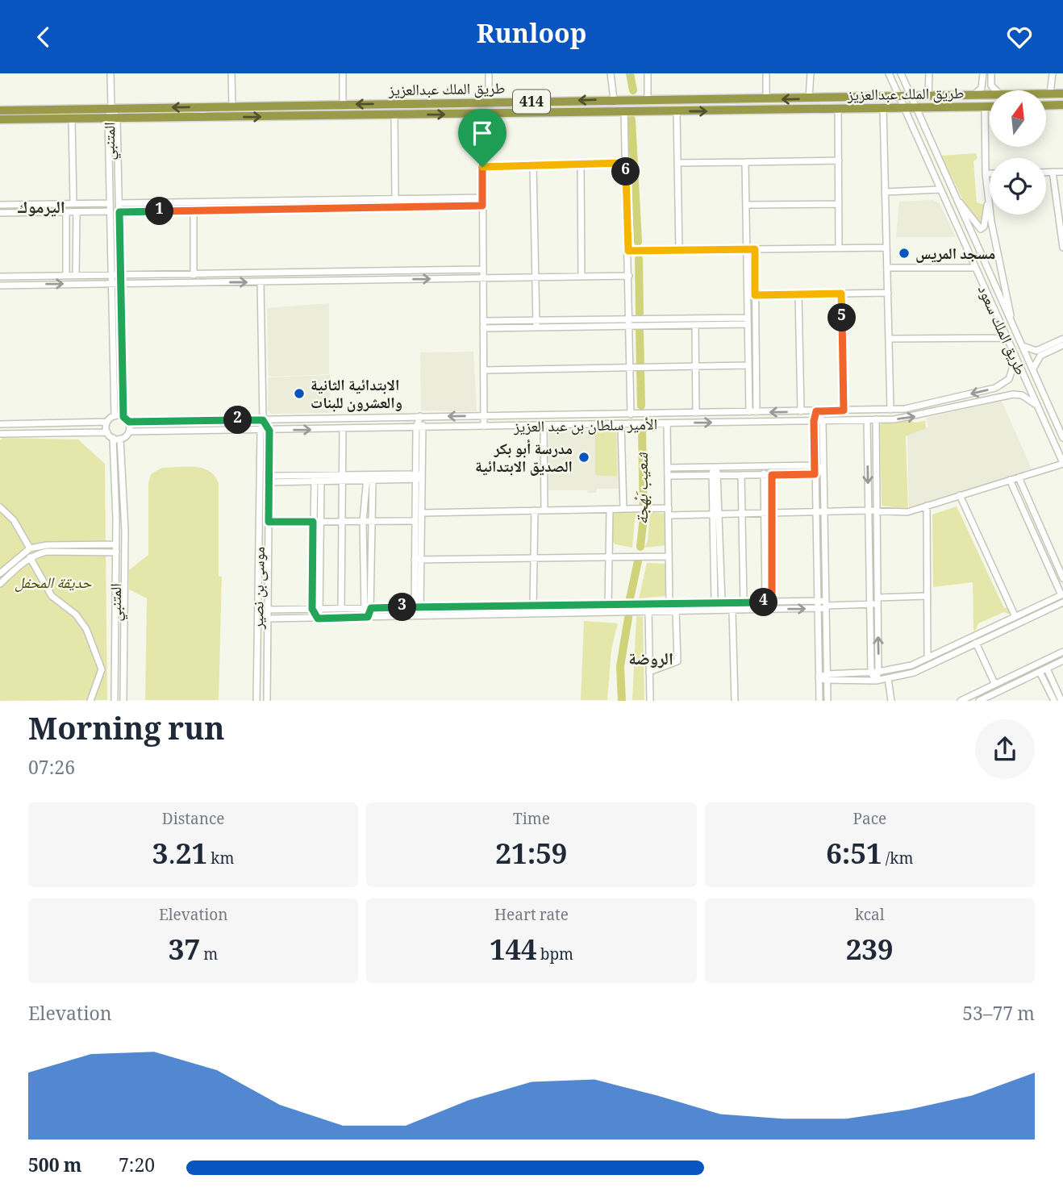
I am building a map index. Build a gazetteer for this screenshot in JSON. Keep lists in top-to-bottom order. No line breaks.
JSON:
{"streets":{"highway":["طريق الملك عبدالعزيز","414"],"street":["المتنبي","طريق الملك سعود","الأمير سلطان بن عبد العزيز","موسى بن نصير"]},"crossings":[["طريق الملك عبدالعزيز","المتنبي"],["طريق الملك عبدالعزيز","طريق الملك سعود"],["المتنبي","الأمير سلطان بن عبد العزيز"],["طريق الملك سعود","الأمير سلطان بن عبد العزيز"],["الأمير سلطان بن عبد العزيز","موسى بن نصير"]],"districts":["اليرموك","الروضة"],"water":["شعيب بَهْجة"],"parks":["حديقة المحفل"],"places":["مسجد المريس","الابتدائية الثانية والعشرون للبنات","مدرسة أبو بكر الصديق الابتدائية"],"north":"top","page":{"header":"Runloop","pins":["6","1","5","2","4","3"],"heading":["Morning run","07:26"],"stats":[["Distance","3.21 km"],["Time","21:59"],["Pace","6:51 /km"],["Elevation","37 m"],["Heart rate","144 bpm"],["kcal","239"]],"chart":["Elevation","53–77 m"],"list":[{"name":"500 m","note":"7:20"}]}}
